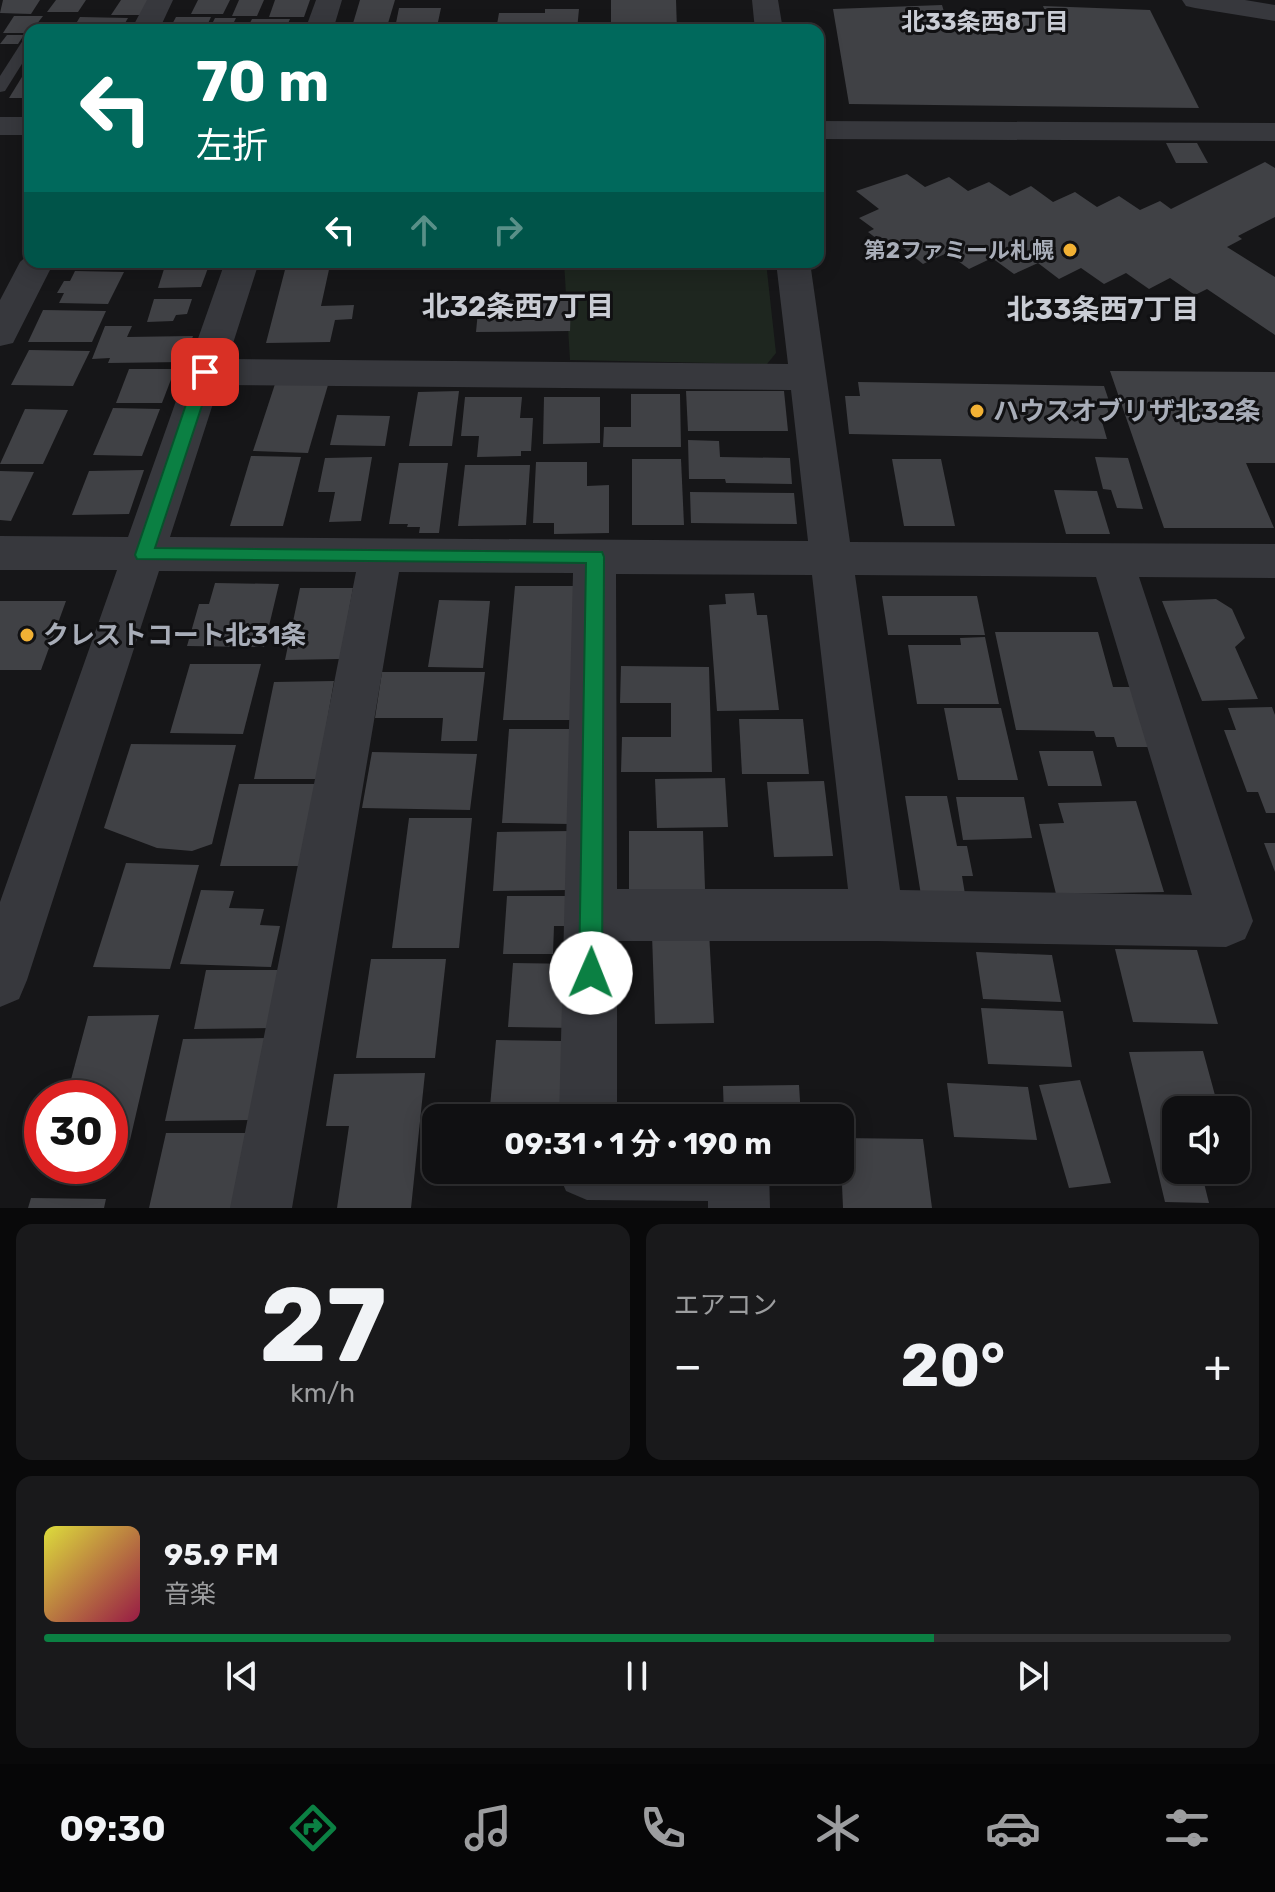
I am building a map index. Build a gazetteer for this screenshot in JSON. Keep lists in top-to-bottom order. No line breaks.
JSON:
{"districts":["北33条西8丁目","北32条西7丁目","北33条西7丁目"],"places":["第2ファミール札幌","ハウスオブリザ北32条","クレストコート北31条"],"page":{"turn":["70 m","左折"],"limit":"30","trip":"09:31 · 1 分 · 190 m","tile":[["27","km/h"],"エアコン"],"heat":["−","20°","+"],"song":["95.9 FM","音楽"],"tabs":"09:30"}}
